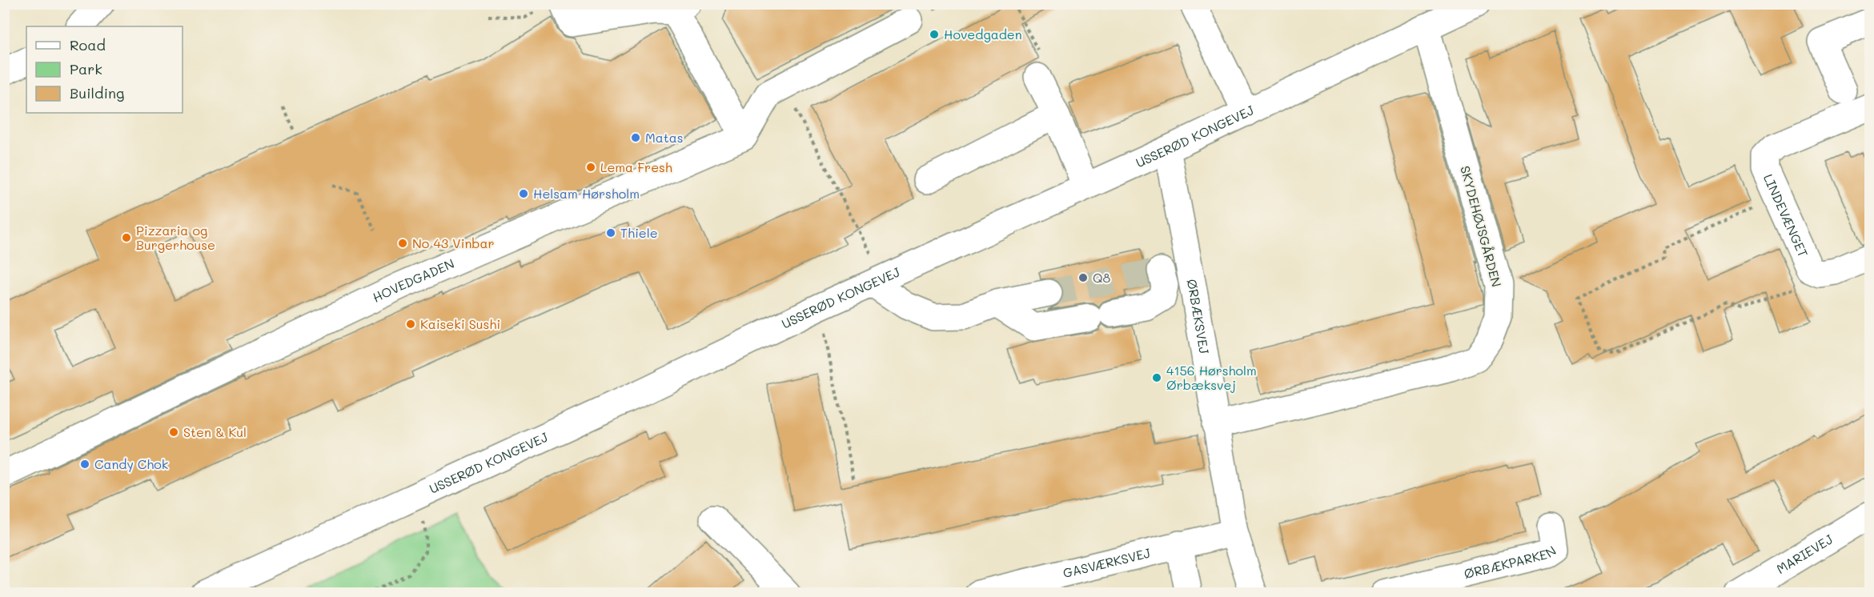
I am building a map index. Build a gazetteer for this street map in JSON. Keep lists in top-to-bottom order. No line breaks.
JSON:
{"streets":{"street":["USSERØD KONGEVEJ","LINDEVÆNGET","SKYDEHØJSGÅRDEN","HOVEDGADEN","ØRBÆKSVEJ","MARIEVEJ","ØRBÆKPARKEN","GASVÆRKSVEJ"]},"crossings":[["USSERØD KONGEVEJ","SKYDEHØJSGÅRDEN"],["USSERØD KONGEVEJ","ØRBÆKSVEJ"],["SKYDEHØJSGÅRDEN","ØRBÆKSVEJ"],["ØRBÆKSVEJ","GASVÆRKSVEJ"]],"places":["Hovedgaden","Matas","Lema Fresh","Helsam Hørsholm","Thiele","Pizzaria og Burgerhouse","No 43 Vinbar","Q8","Kaiseki Sushi","4156 Hørsholm Ørbæksvej","Sten & Kul","Candy Chok"],"legend":["Road","Park","Building"]}
